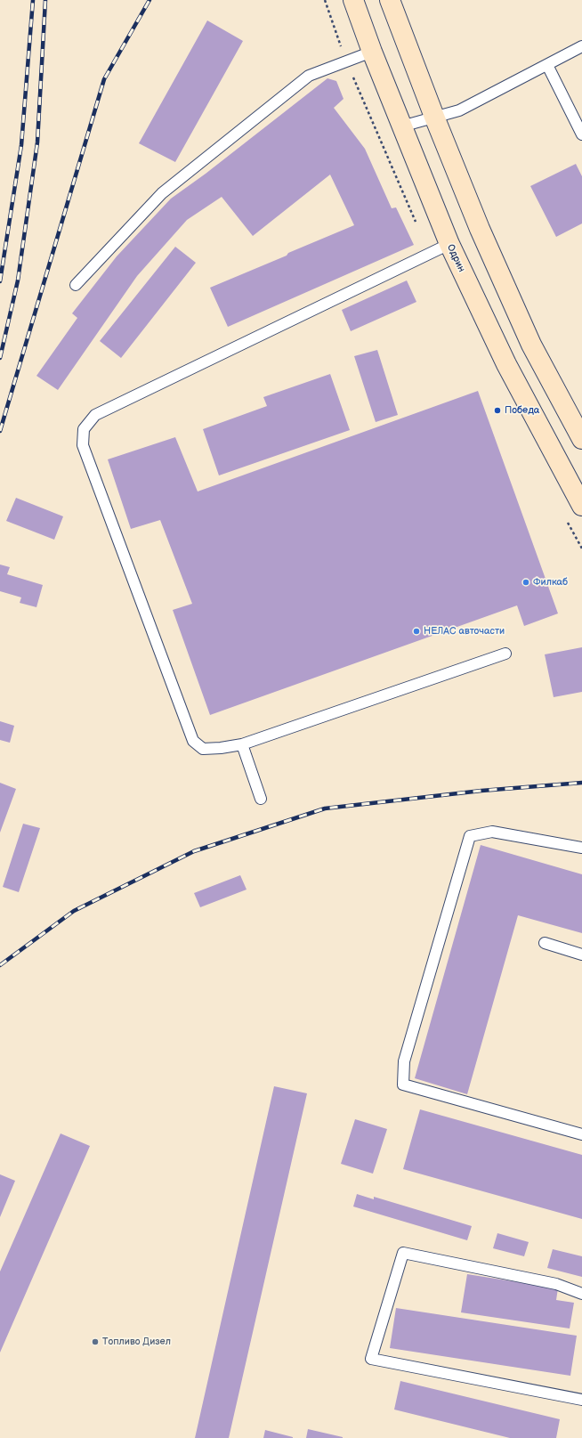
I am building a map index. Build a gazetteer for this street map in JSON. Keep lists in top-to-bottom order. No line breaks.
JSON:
{"streets":{"main road":["Одрин"]},"places":["Победа","Филкаб","НЕЛАС авточасти","Топливо Дизел"]}
